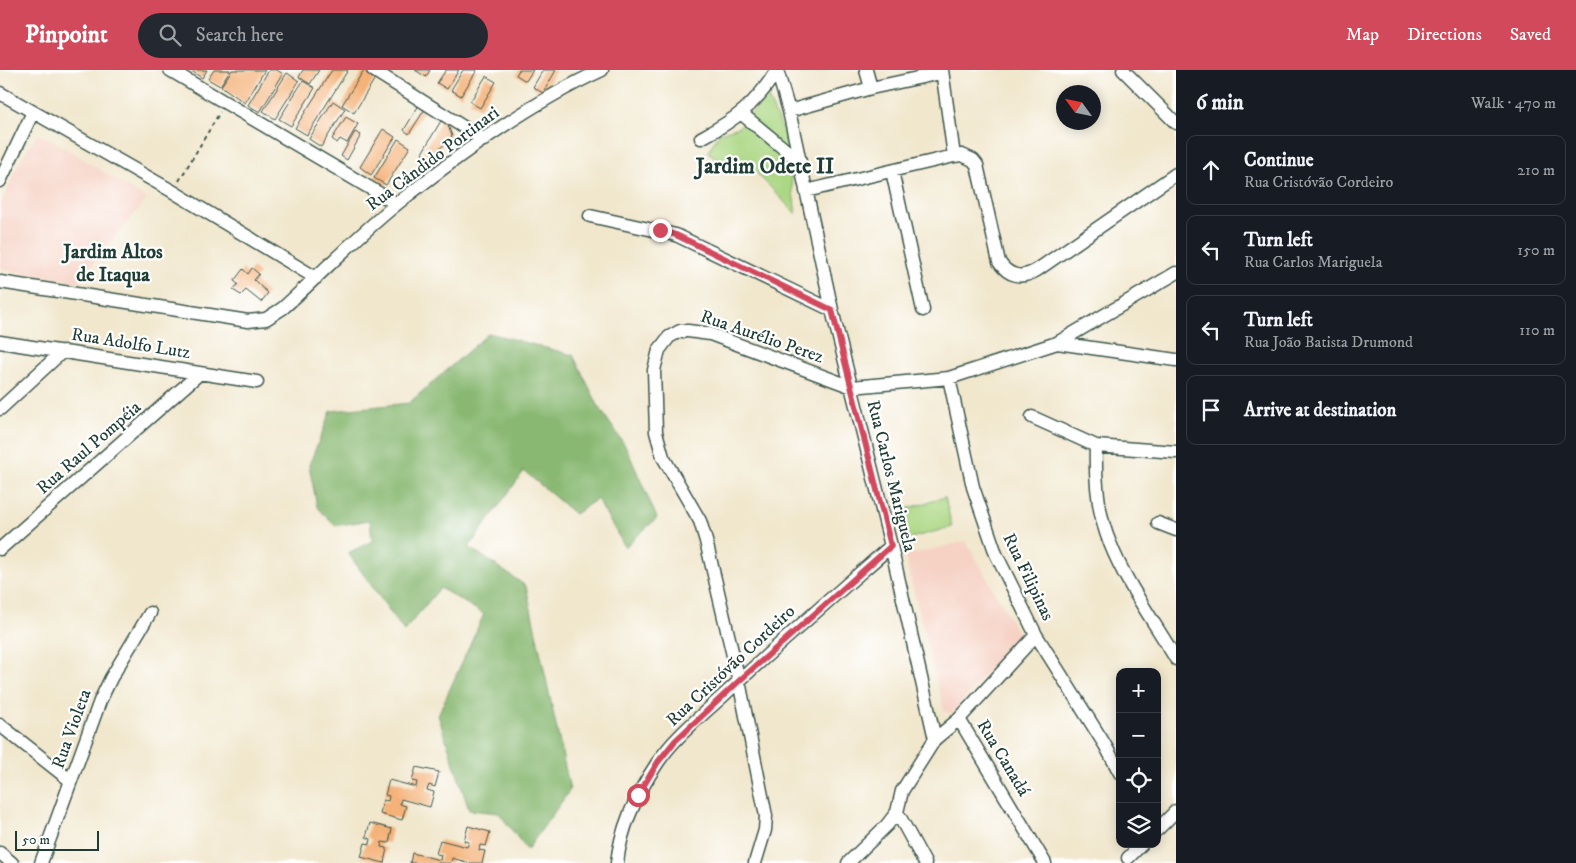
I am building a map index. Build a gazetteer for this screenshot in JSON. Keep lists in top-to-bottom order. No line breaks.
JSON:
{"streets":{"street":["Rua Cândido Portinari","Rua Aurélio Perez","Rua Adolfo Lutz","Rua Raul Pompéia","Rua Carlos Mariguela","Rua Filipinas","Rua Cristóvão Cordeiro","Rua Violeta","Rua Canadá"]},"crossings":[["Rua Aurélio Perez","Rua Carlos Mariguela"],["Rua Aurélio Perez","Rua Filipinas"],["Rua Aurélio Perez","Rua Cristóvão Cordeiro"],["Rua Adolfo Lutz","Rua Raul Pompéia"],["Rua Carlos Mariguela","Rua Cristóvão Cordeiro"],["Rua Filipinas","Rua Canadá"]],"districts":["Jardim Odete II","Jardim Altos de Itaqua"],"scale_bar":"50 m","north":"top left","page":{"header":"Pinpoint","search":"Search here","nav":["Map","Directions","Saved"],"heading":["6 min","Walk · 470 m"],"list":[["Continue","Rua Cristóvão Cordeiro","210 m"],["Turn left","Rua Carlos Mariguela","150 m"],["Turn left","Rua João Batista Drumond","110 m"],"Arrive at destination"],"map_buttons":["+","−"],"scale":"50 m"}}
